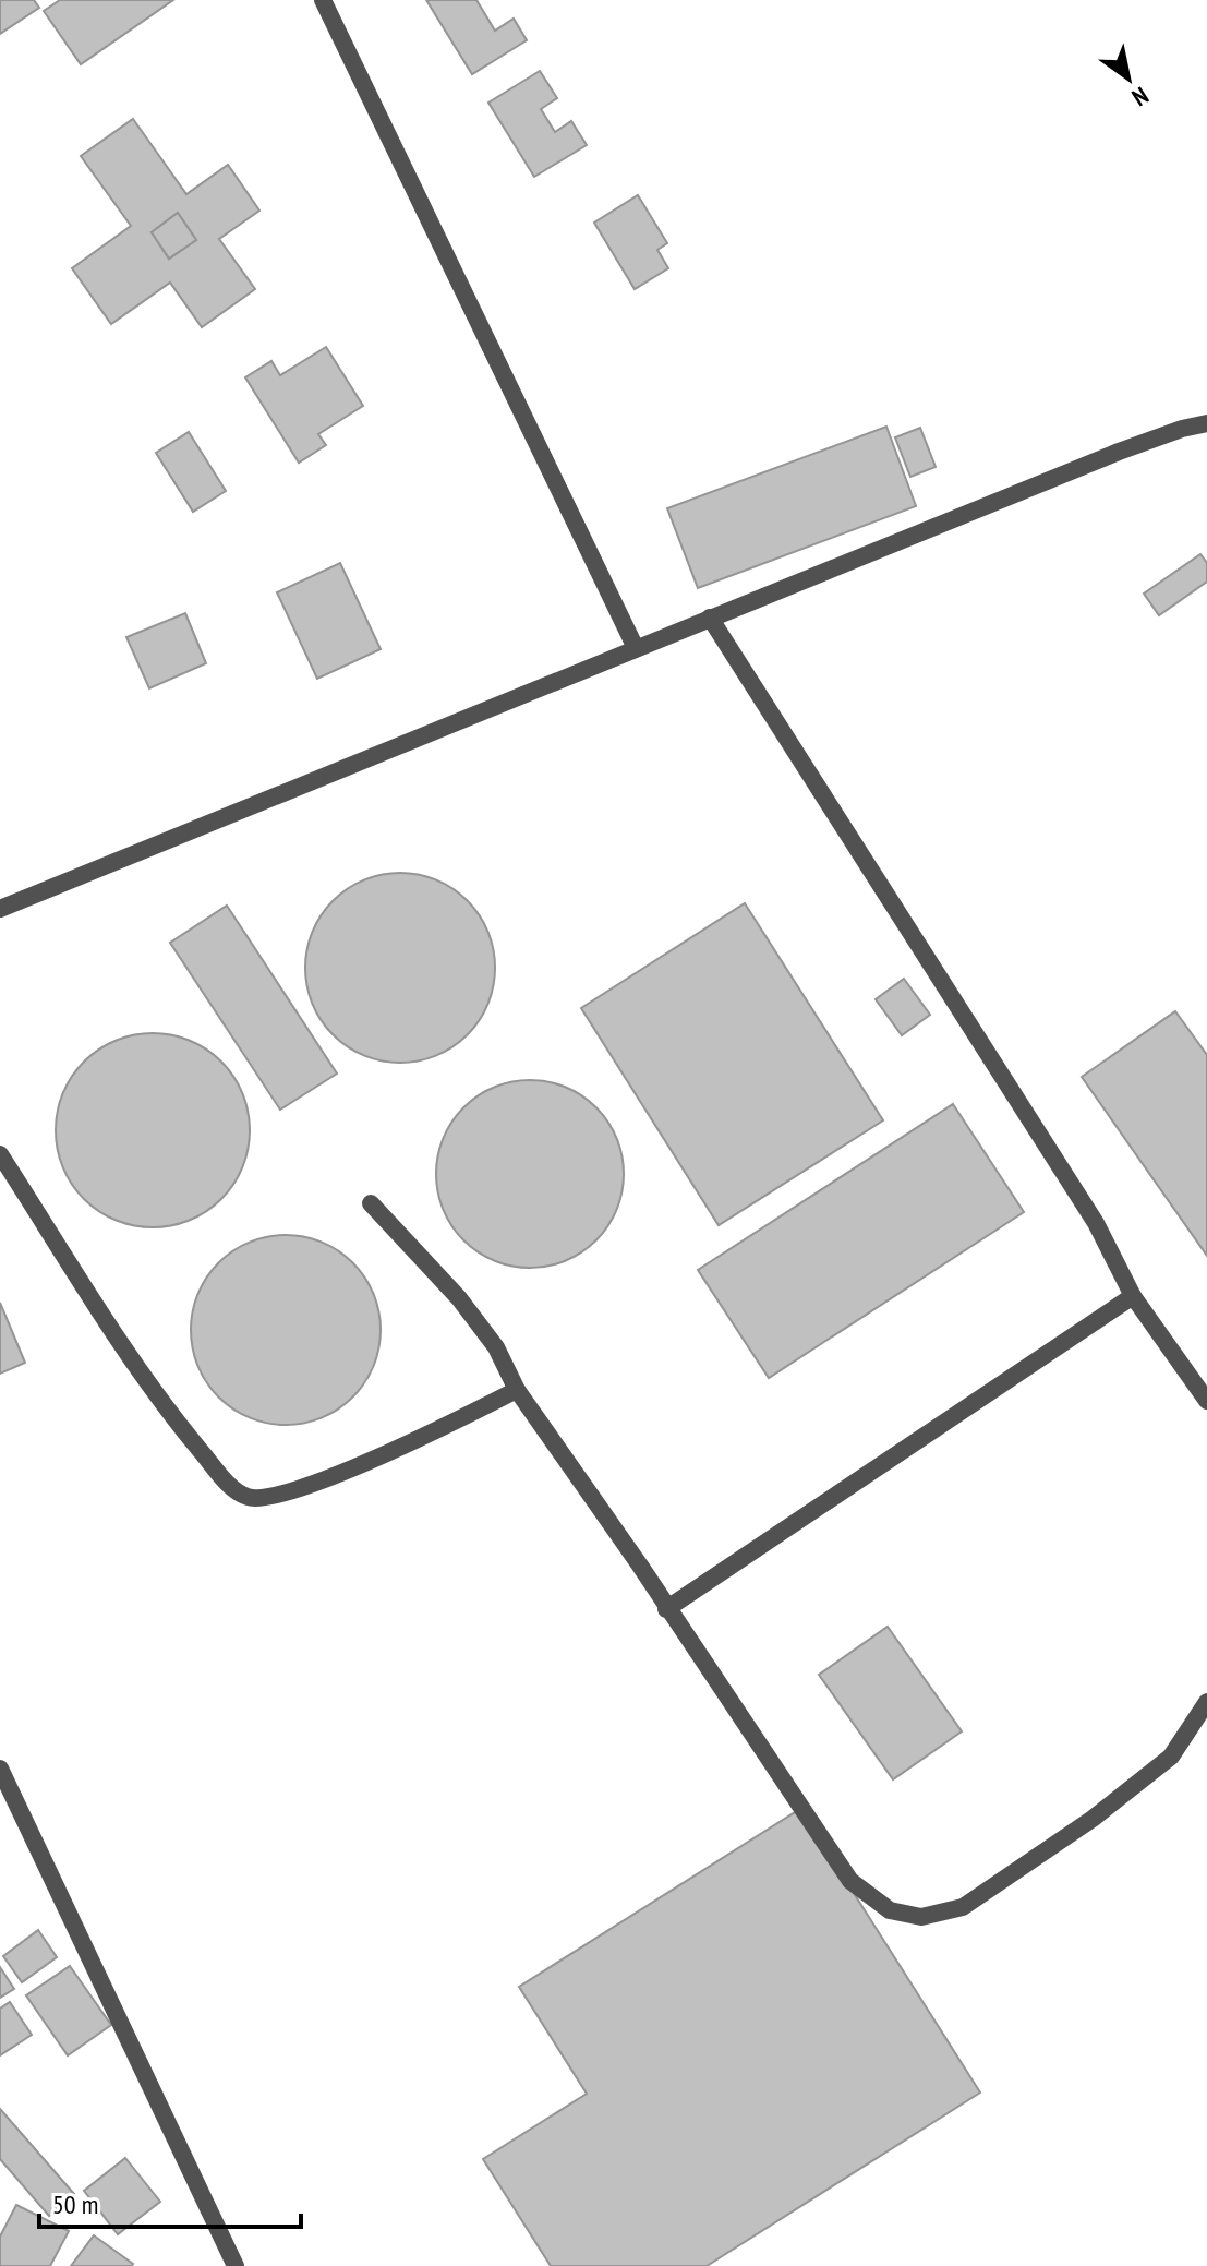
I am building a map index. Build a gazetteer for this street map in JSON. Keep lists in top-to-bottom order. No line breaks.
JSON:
{"scale_bar":"50 m","north":"bottom right"}
